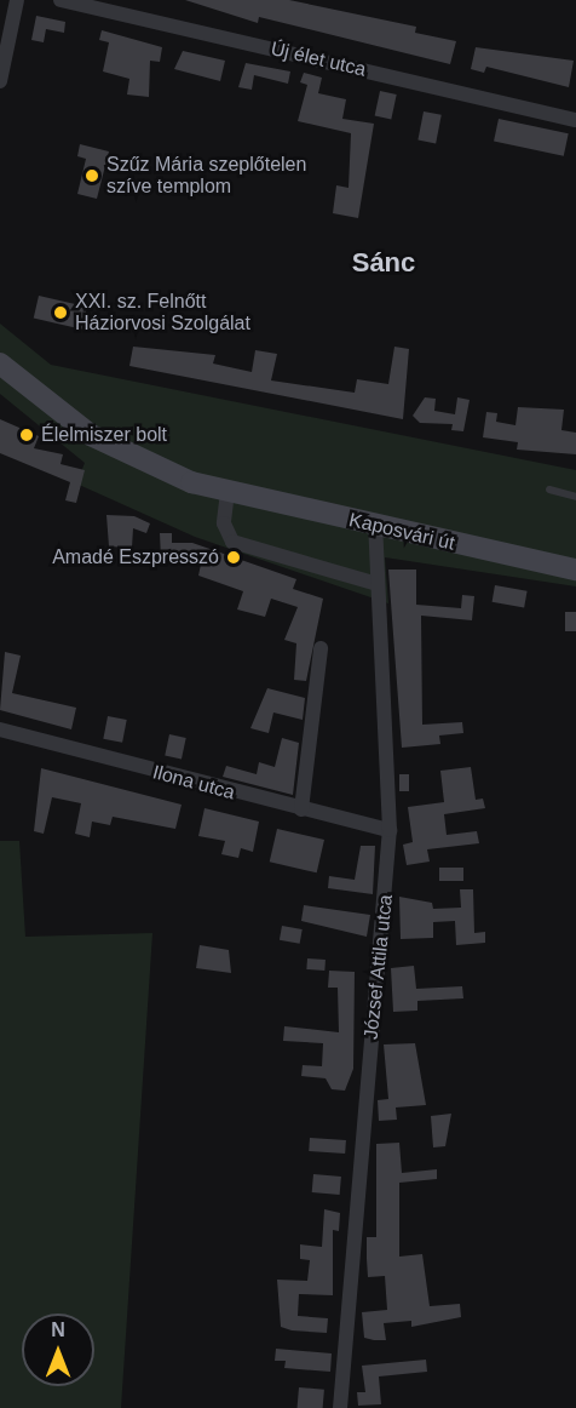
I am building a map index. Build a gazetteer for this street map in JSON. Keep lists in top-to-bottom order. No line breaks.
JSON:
{"streets":{"main road":["Kaposvári út"],"street":["Új élet utca","Ilona utca","József Attila utca"]},"crossings":[["Kaposvári út","József Attila utca"],["Ilona utca","József Attila utca"]],"districts":["Sánc"],"places":["Szűz Mária szeplőtelen szíve templom","XXI. sz. Felnőtt Háziorvosi Szolgálat","Élelmiszer bolt","Amadé Eszpresszó"],"north":"top"}
